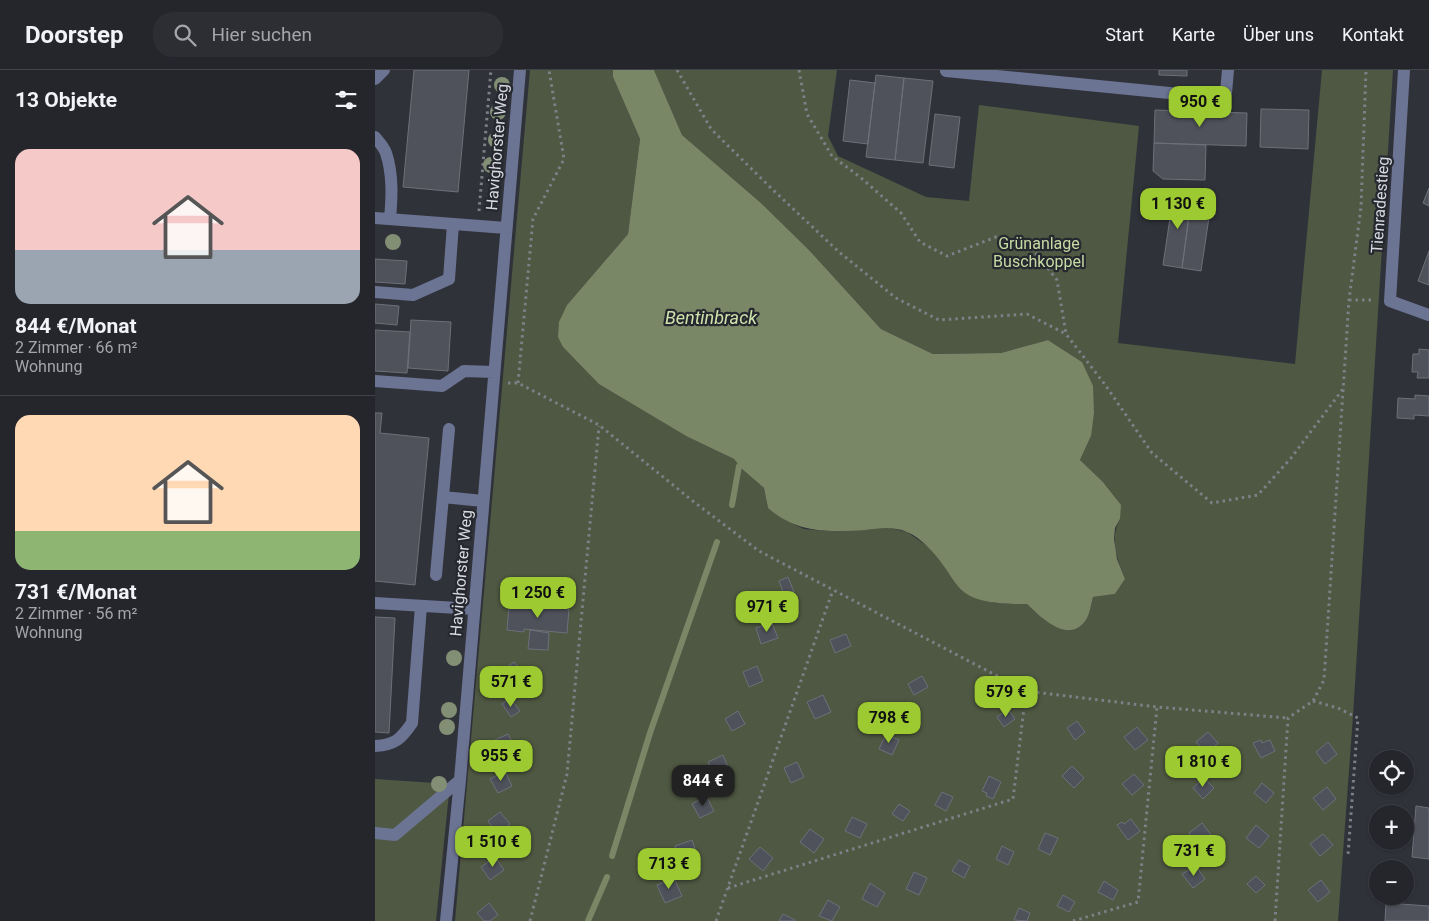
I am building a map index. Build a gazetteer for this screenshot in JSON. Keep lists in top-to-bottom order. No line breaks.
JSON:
{"streets":{"street":["Havighorster Weg","Tienradestieg"]},"water":["Bentinbrack"],"parks":["Grünanlage Buschkoppel"],"page":{"header":"Doorstep","search":"Hier suchen","nav":["Start","Karte","Über uns","Kontakt"],"heading":"13 Objekte","price":["950 €","1 130 €","1 250 €","971 €","571 €","579 €","798 €","955 €","1 810 €","844 €","1 510 €","731 €","713 €"],"list":[{"name":"844 €/Monat","note":"2 Zimmer · 66 m² · Wohnung"},{"name":"731 €/Monat","note":"2 Zimmer · 56 m² · Wohnung"}],"map_buttons":["+","−"]}}
